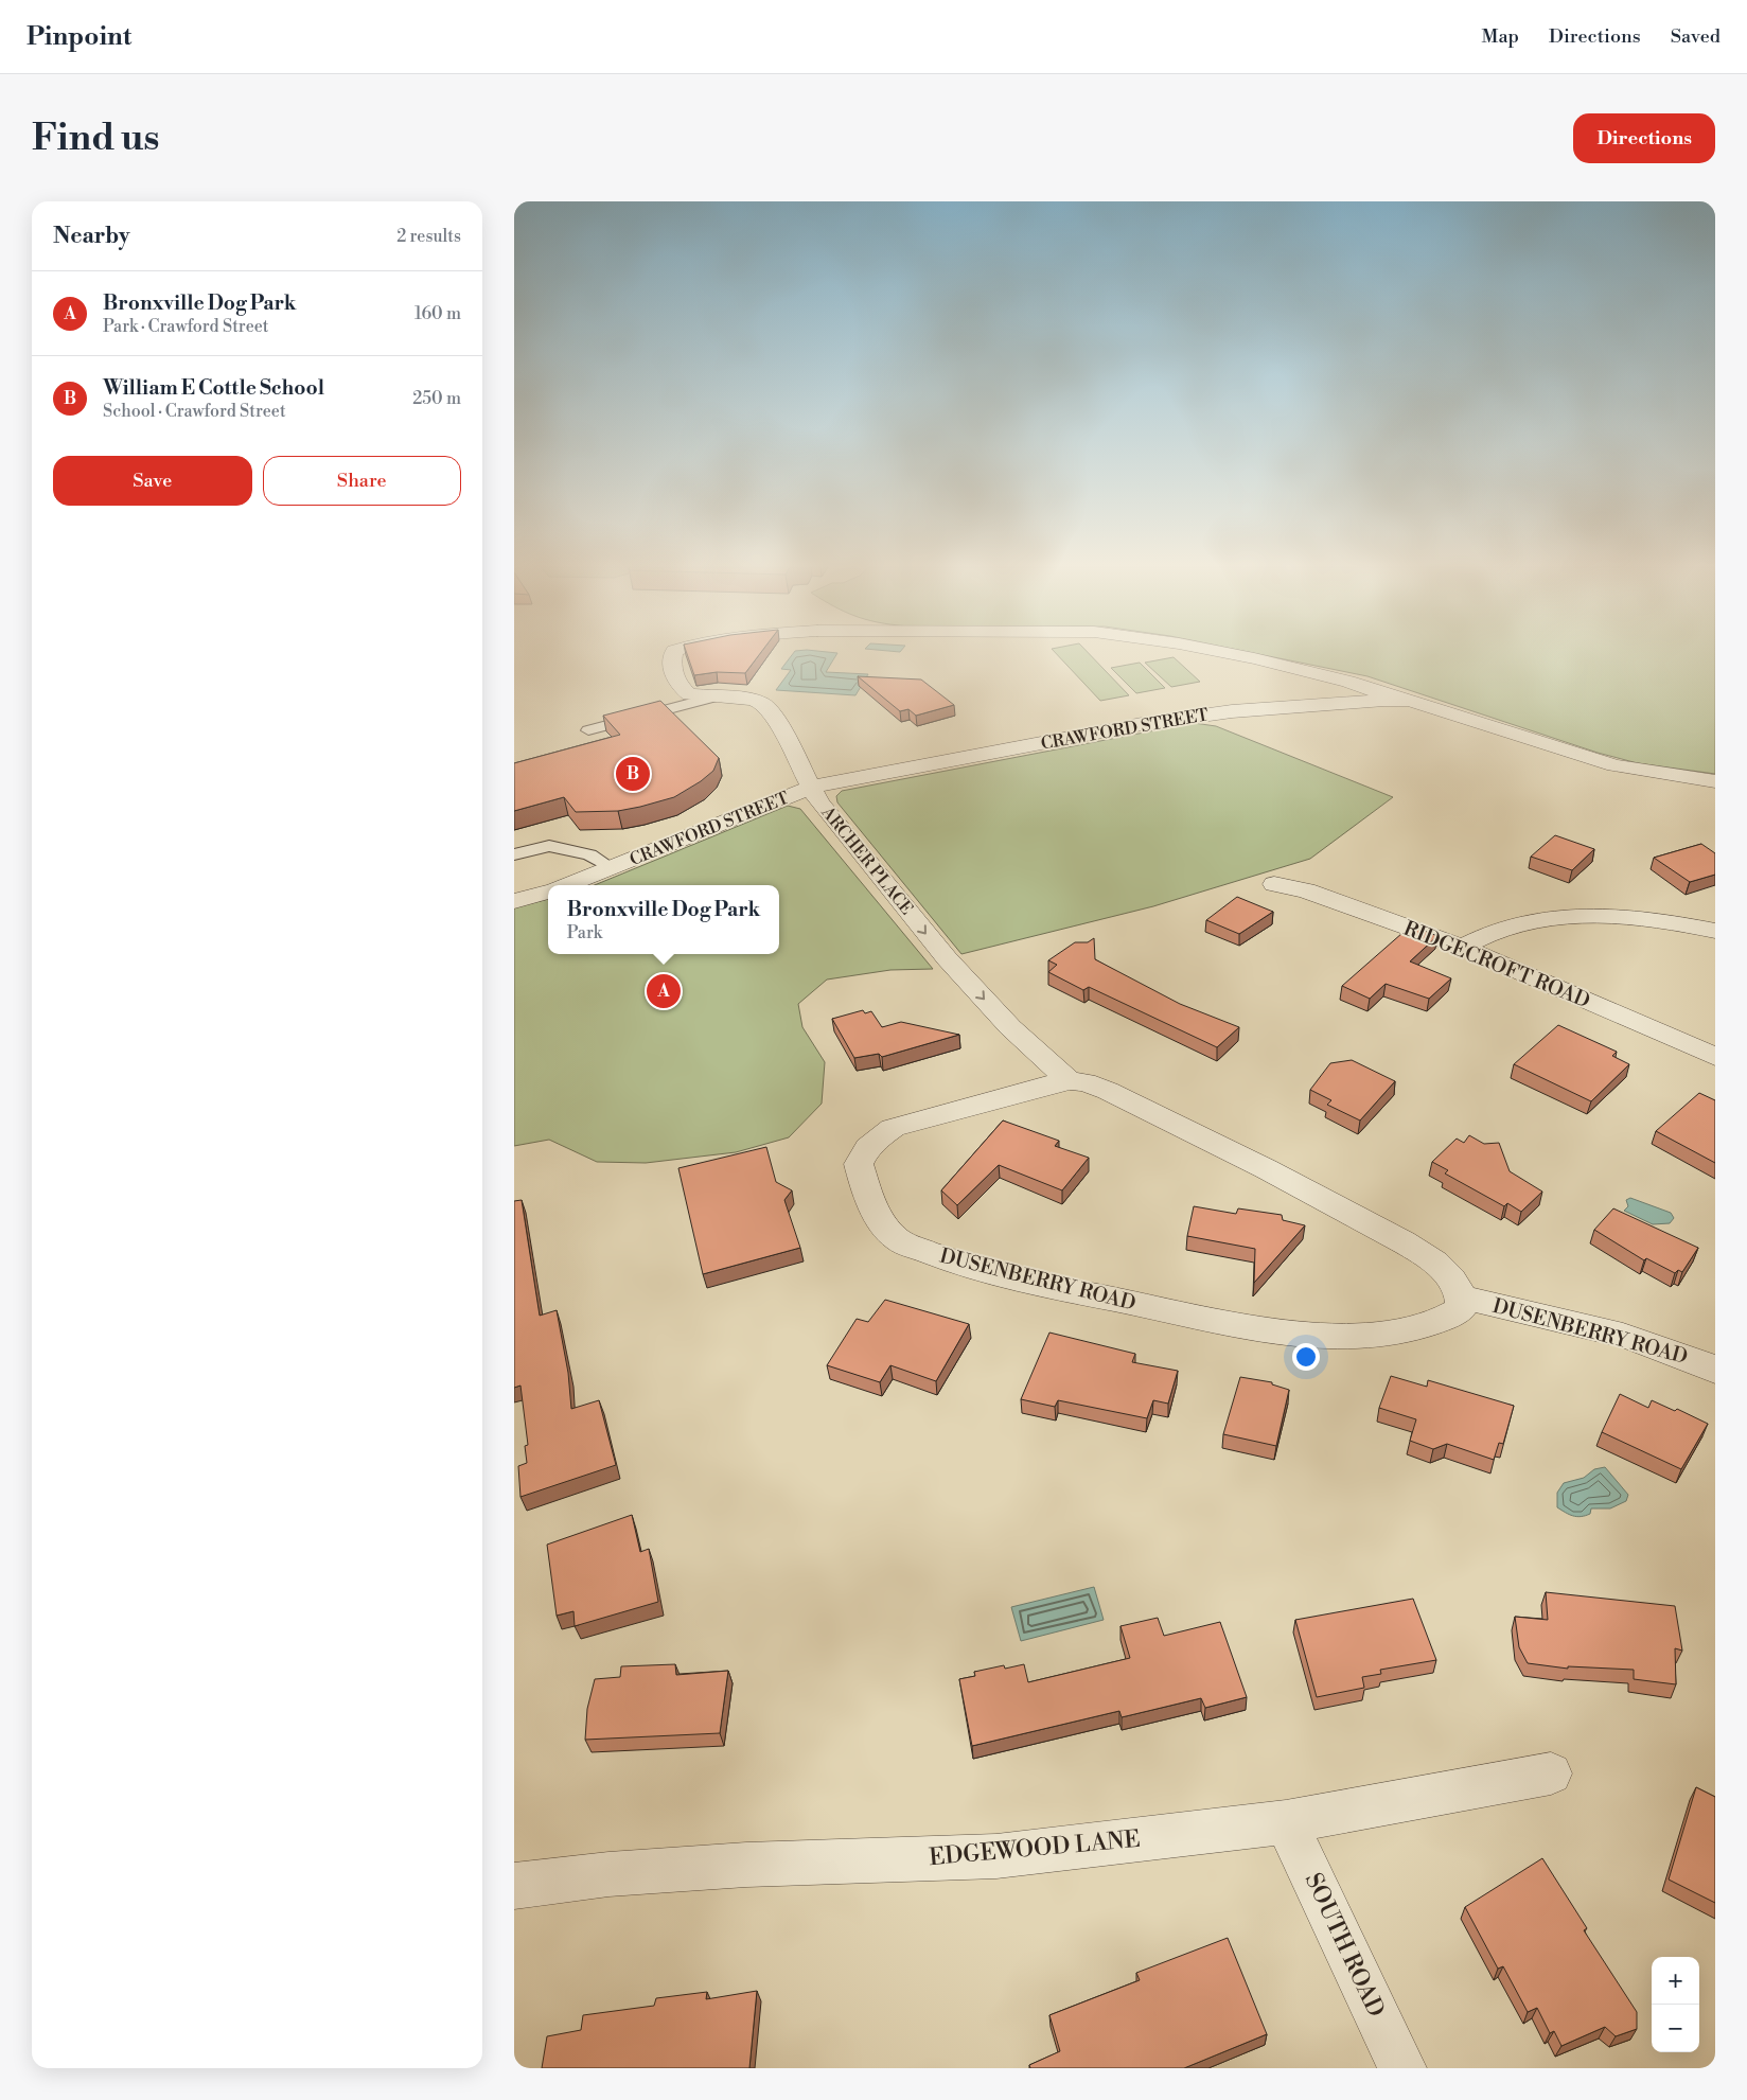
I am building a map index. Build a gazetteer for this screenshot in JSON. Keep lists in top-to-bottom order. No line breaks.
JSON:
{"streets":{"street":["CRAWFORD STREET","ARCHER PLACE","RIDGECROFT ROAD","DUSENBERRY ROAD","EDGEWOOD LANE","SOUTH ROAD"]},"crossings":[["CRAWFORD STREET","ARCHER PLACE"],["ARCHER PLACE","DUSENBERRY ROAD"],["EDGEWOOD LANE","SOUTH ROAD"]],"one_way":["ARCHER PLACE"],"page":{"header":"Pinpoint","nav":["Map","Directions","Saved"],"buttons":["Directions",["Save","Share"]],"title":"Find us","heading":["Nearby","2 results"],"list":[{"mark":"A","name":"Bronxville Dog Park","note":"Park · Crawford Street","value":"160 m"},{"mark":"B","name":"William E Cottle School","note":"School · Crawford Street","value":"250 m"}],"pins":["B","A"],"popup":["Bronxville Dog Park","Park"],"map_buttons":["+","−"]}}
